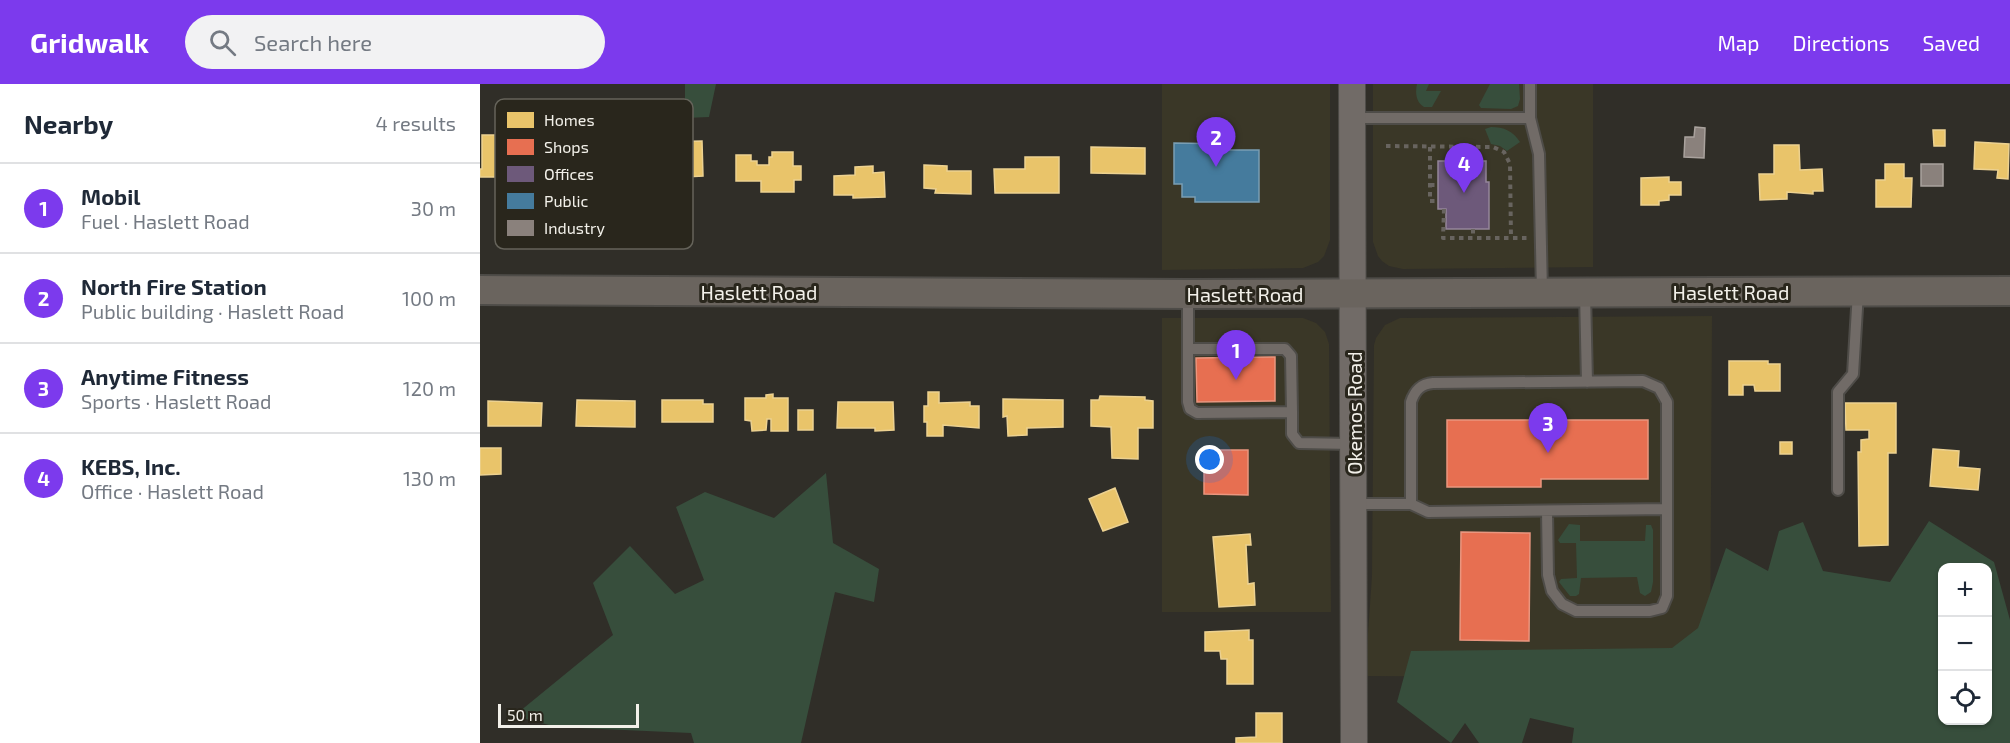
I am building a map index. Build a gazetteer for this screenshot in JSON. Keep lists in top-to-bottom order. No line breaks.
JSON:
{"streets":{"main road":["Haslett Road"],"street":["Okemos Road"]},"crossings":[["Haslett Road","Okemos Road"]],"legend":["Homes","Shops","Offices","Public","Industry"],"scale_bar":"50 m","page":{"header":"Gridwalk","search":"Search here","nav":["Map","Directions","Saved"],"heading":["Nearby","4 results"],"pins":["2","4","1","3"],"list":[{"mark":"1","name":"Mobil","note":"Fuel · Haslett Road","value":"30 m"},{"mark":"2","name":"North Fire Station","note":"Public building · Haslett Road","value":"100 m"},{"mark":"3","name":"Anytime Fitness","note":"Sports · Haslett Road","value":"120 m"},{"mark":"4","name":"KEBS, Inc.","note":"Office · Haslett Road","value":"130 m"}],"map_buttons":["+","−"],"scale":"50 m"}}
